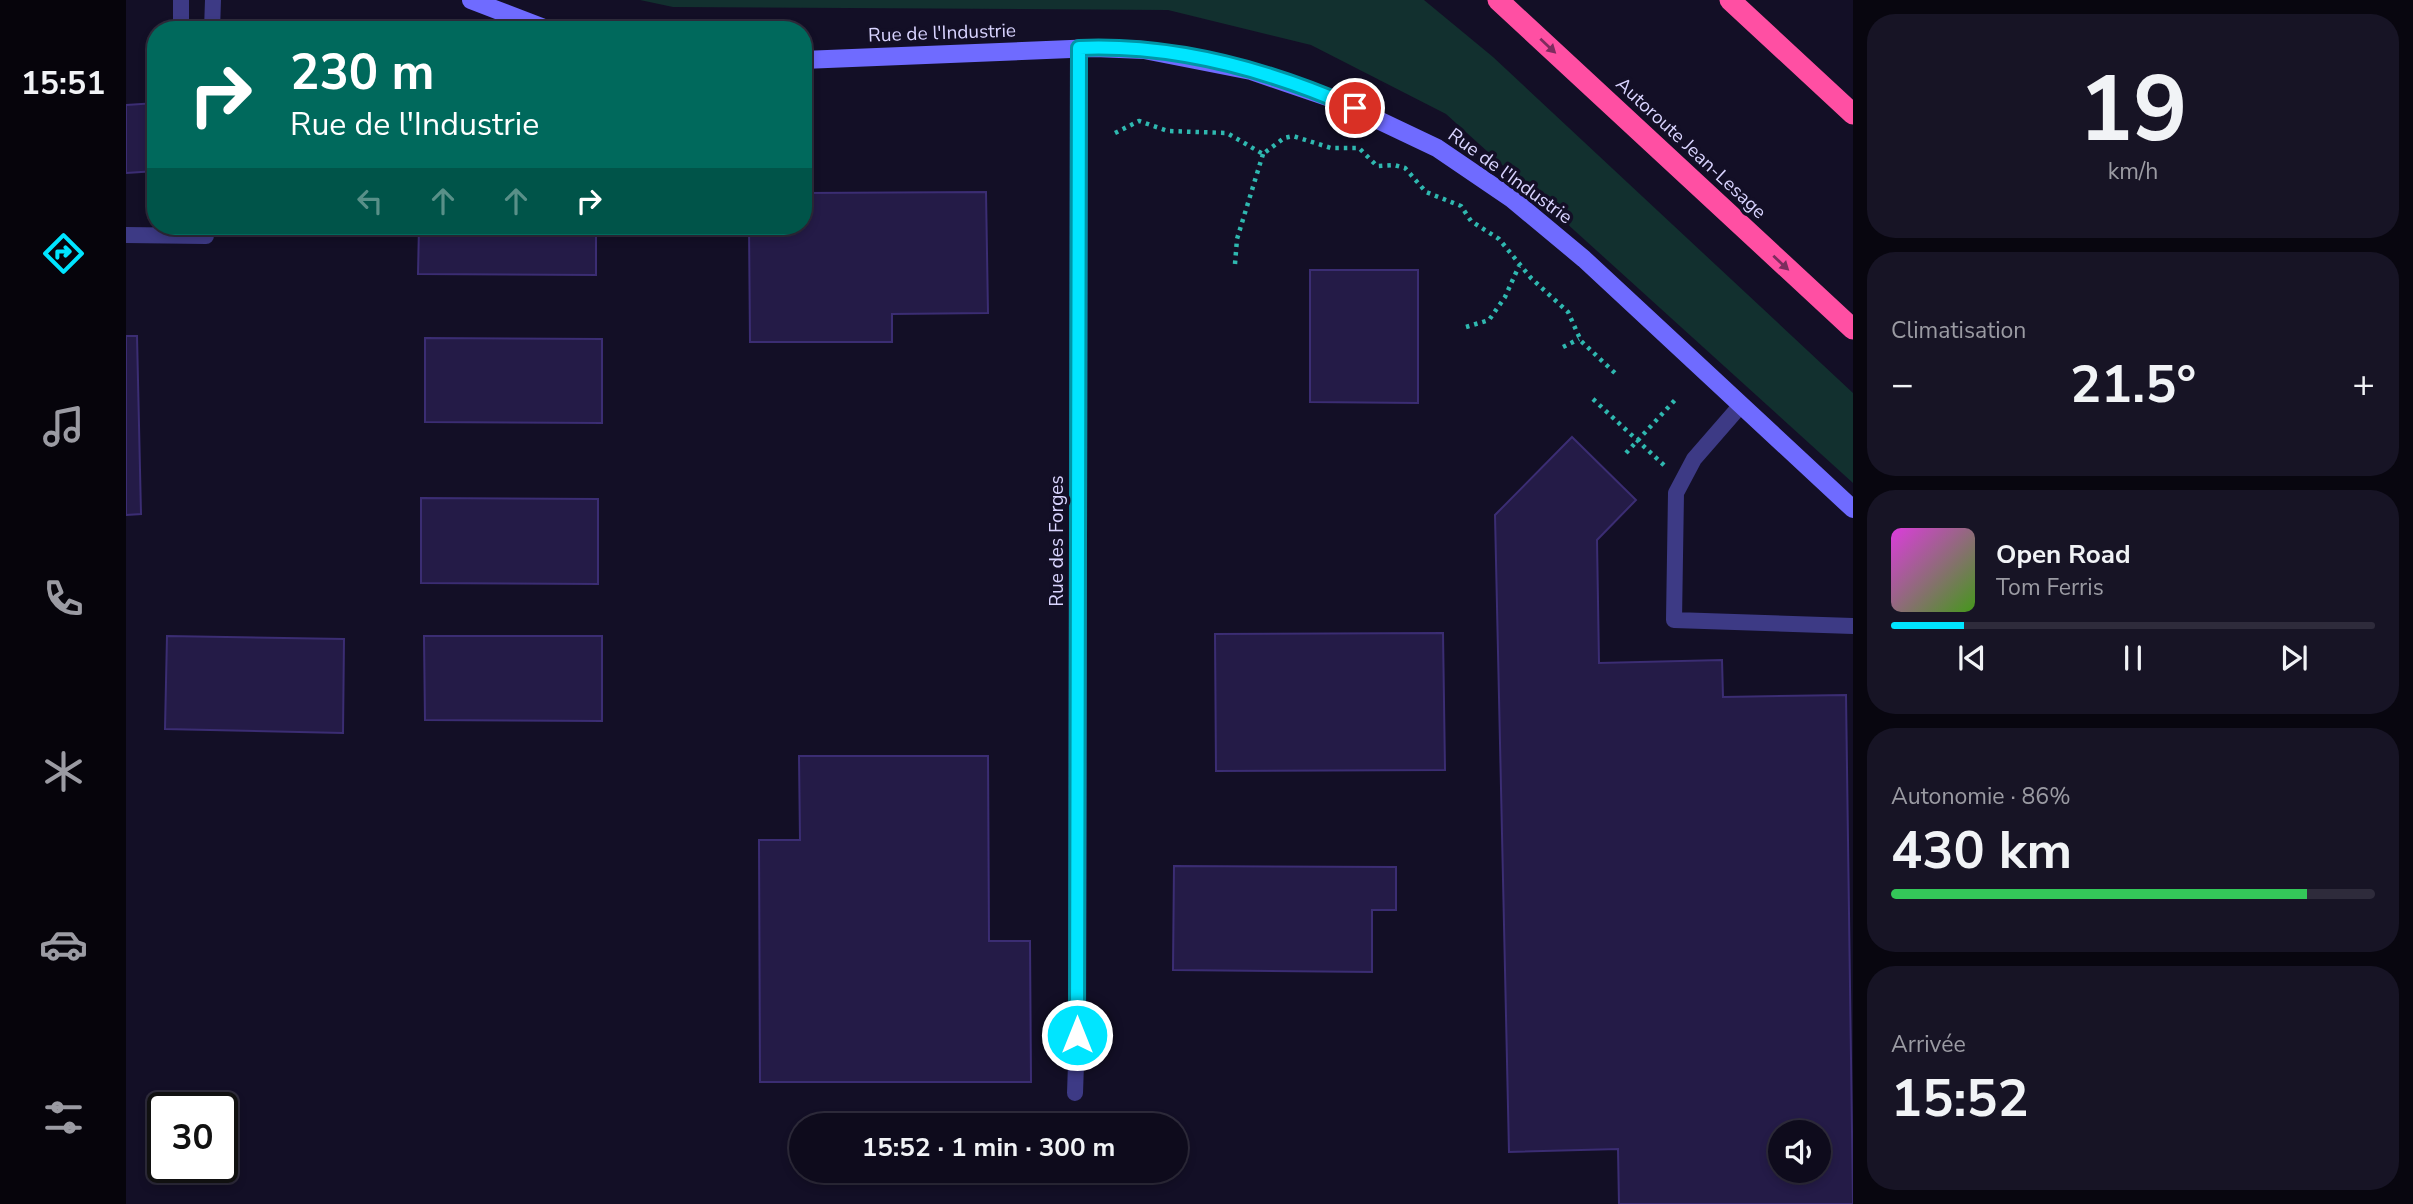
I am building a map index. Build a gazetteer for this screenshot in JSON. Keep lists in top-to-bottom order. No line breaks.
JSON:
{"streets":{"highway":["Autoroute Jean-Lesage"],"street":["Rue de l'Industrie","Rue des Forges"]},"crossings":[["Rue de l'Industrie","Rue des Forges"]],"page":{"tabs":"15:51","tile":[["19","km/h"],"Climatisation",["Autonomie · 86%","430 km"],["Arrivée","15:52"]],"turn":["230 m","Rue de l'Industrie"],"heat":["−","21.5°","+"],"song":["Open Road","Tom Ferris"],"limit":"30","trip":"15:52 · 1 min · 300 m"}}
